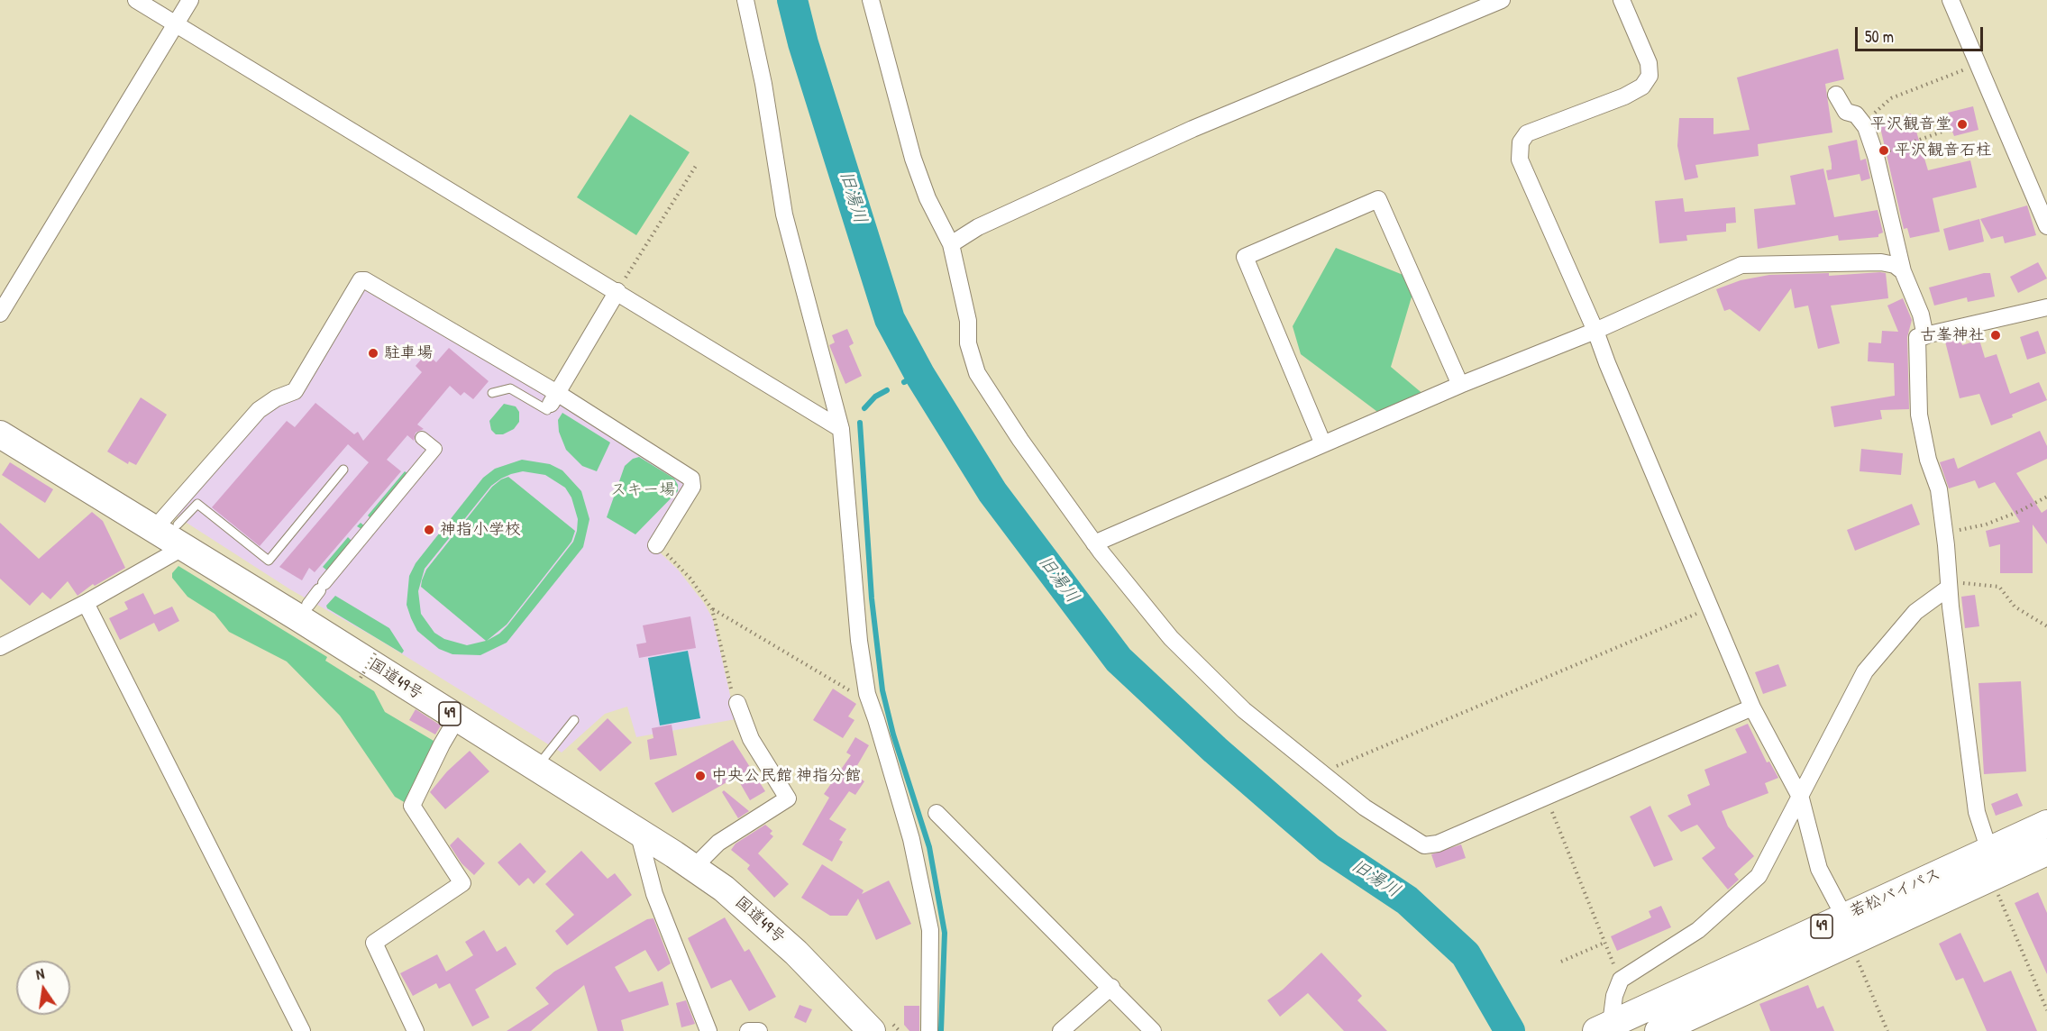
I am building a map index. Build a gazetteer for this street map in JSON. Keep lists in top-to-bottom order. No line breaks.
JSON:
{"streets":{"highway":["国道49号","49","若松バイパス"]},"water":["旧湯川"],"parks":["スキー場"],"places":["平沢観音堂","平沢観音石柱","古峯神社","駐車場","神指小学校","中央公民館 神指分館"],"scale_bar":"50 m","north":"top"}
